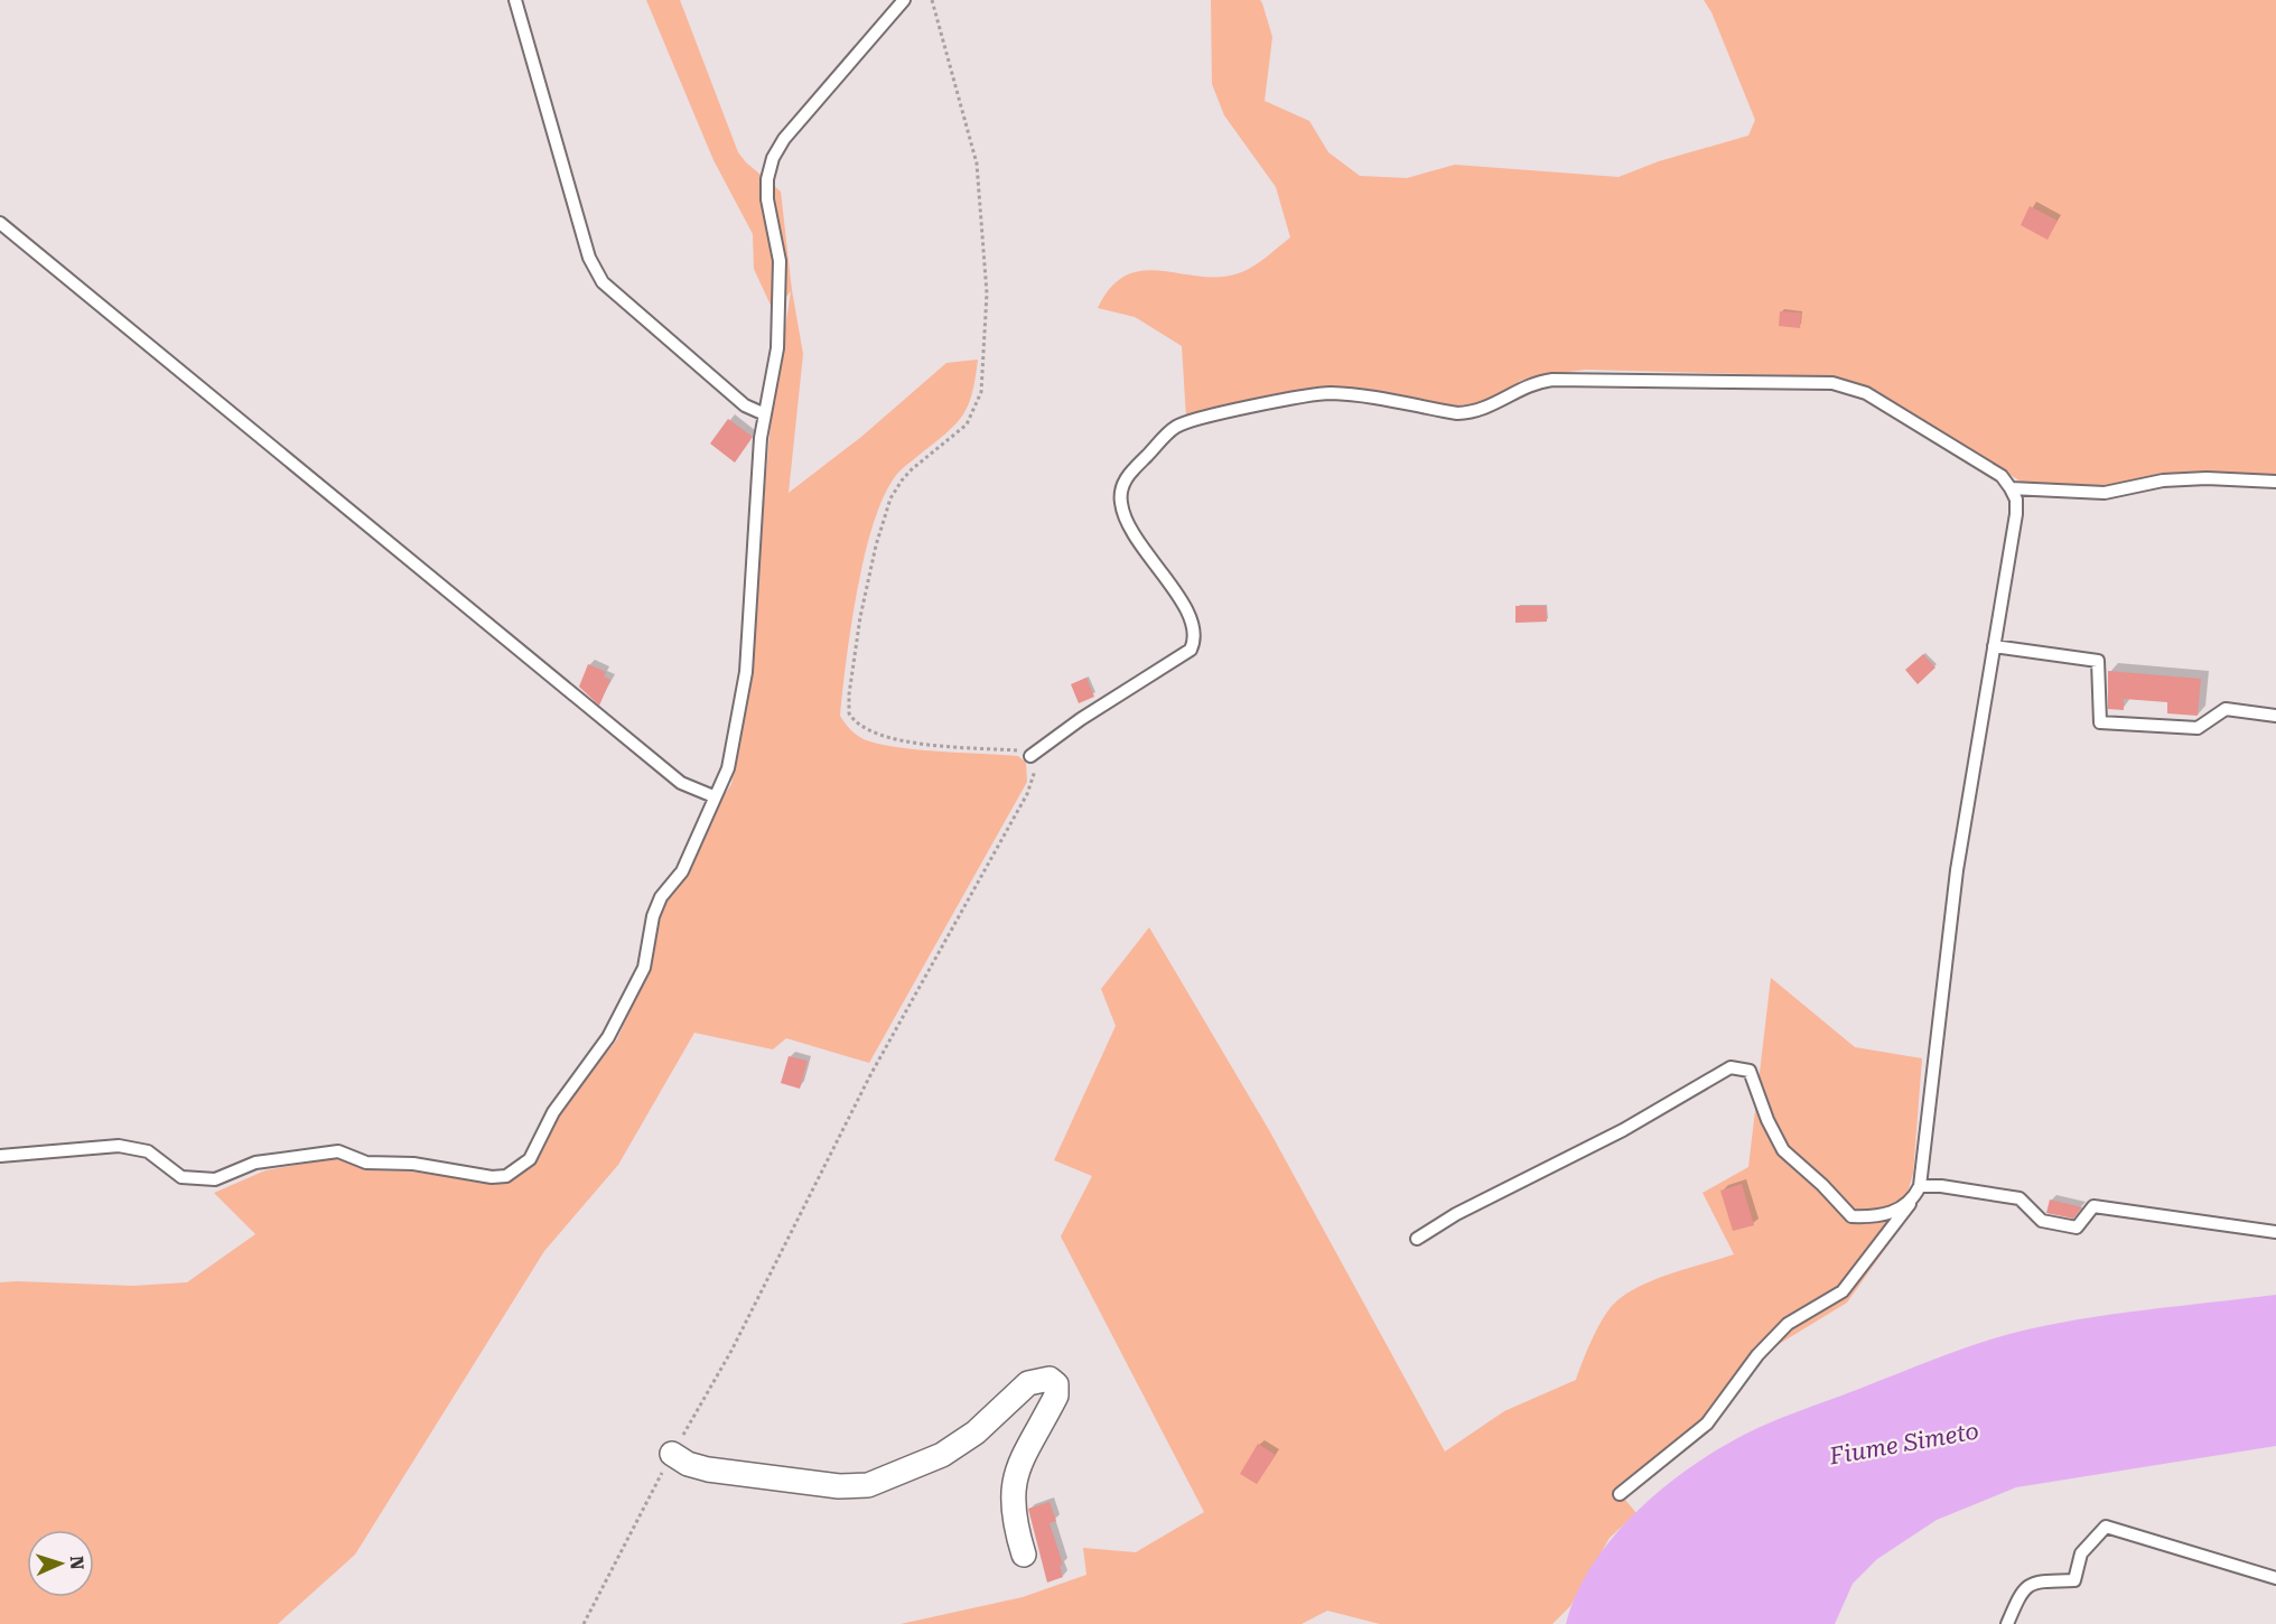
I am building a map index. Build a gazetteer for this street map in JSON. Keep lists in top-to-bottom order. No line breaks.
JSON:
{"water":["Fiume Simeto"],"north":"right"}
